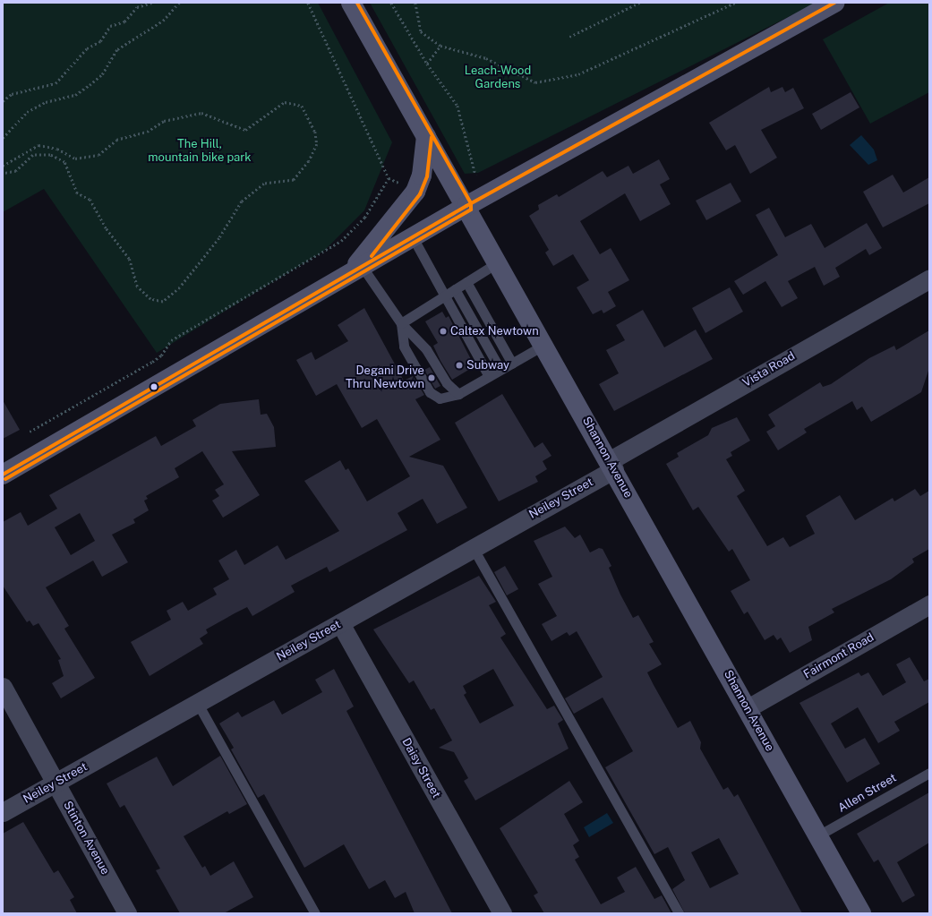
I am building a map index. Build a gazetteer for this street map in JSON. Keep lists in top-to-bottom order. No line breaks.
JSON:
{"streets":{"main road":["Shannon Avenue"],"street":["Vista Road","Neiley Street","Fairmont Road","Daisy Street","Stinton Avenue"],"lane":["Allen Street"]},"crossings":[["Vista Road","Shannon Avenue"],["Vista Road","Neiley Street"],["Shannon Avenue","Neiley Street"],["Shannon Avenue","Fairmont Road"],["Shannon Avenue","Allen Street"],["Neiley Street","Daisy Street"],["Neiley Street","Stinton Avenue"]],"parks":["Leach-Wood Gardens","The Hill, mountain bike park"],"places":["Caltex Newtown","Subway","Degani Drive Thru Newtown"]}
